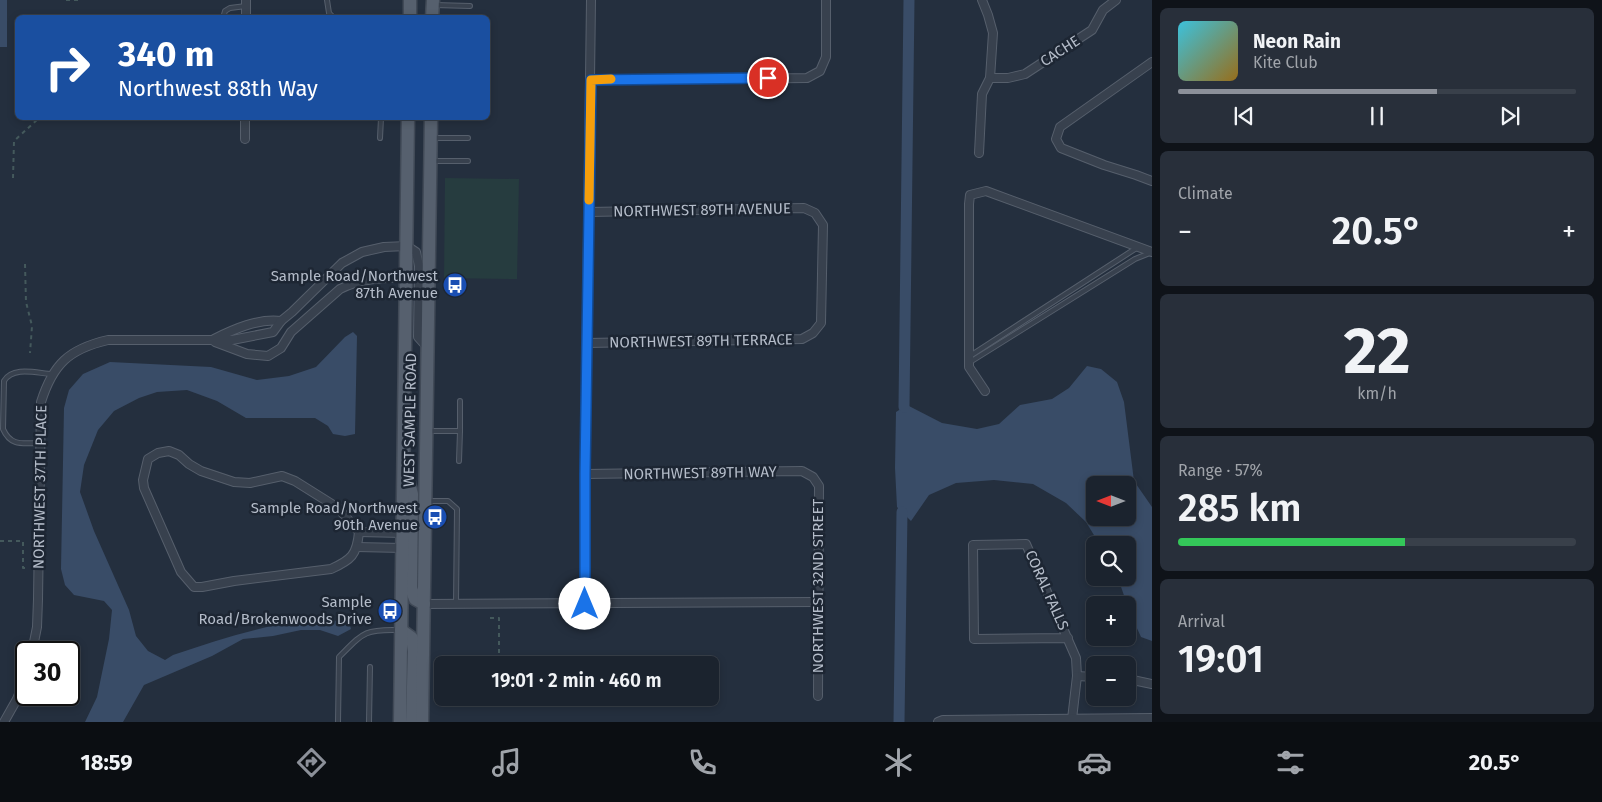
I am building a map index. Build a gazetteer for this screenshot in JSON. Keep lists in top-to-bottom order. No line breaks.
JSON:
{"streets":{"main road":["WEST SAMPLE ROAD"],"street":["CACHE","NORTHWEST 89TH AVENUE","NORTHWEST 89TH TERRACE","NORTHWEST 89TH WAY","NORTHWEST 37TH PLACE","NORTHWEST 32ND STREET","CORAL FALLS"]},"crossings":[["NORTHWEST 89TH AVENUE","NORTHWEST 89TH TERRACE"],["WEST SAMPLE ROAD","NORTHWEST 37TH PLACE"],["NORTHWEST 89TH WAY","NORTHWEST 32ND STREET"]],"places":{"bus stop":["Sample Road/Northwest 87th Avenue","Sample Road/Northwest 90th Avenue","Sample Road/Brokenwoods Drive"]},"north":"left","page":{"turn":["340 m","Northwest 88th Way"],"song":["Neon Rain","Kite Club"],"tile":["Climate",["22","km/h"],["Range · 57%","285 km"],["Arrival","19:01"]],"heat":["−","20.5°","+"],"map_buttons":["+","−"],"limit":"30","trip":"19:01 · 2 min · 460 m","tabs":["18:59","20.5°"]}}
